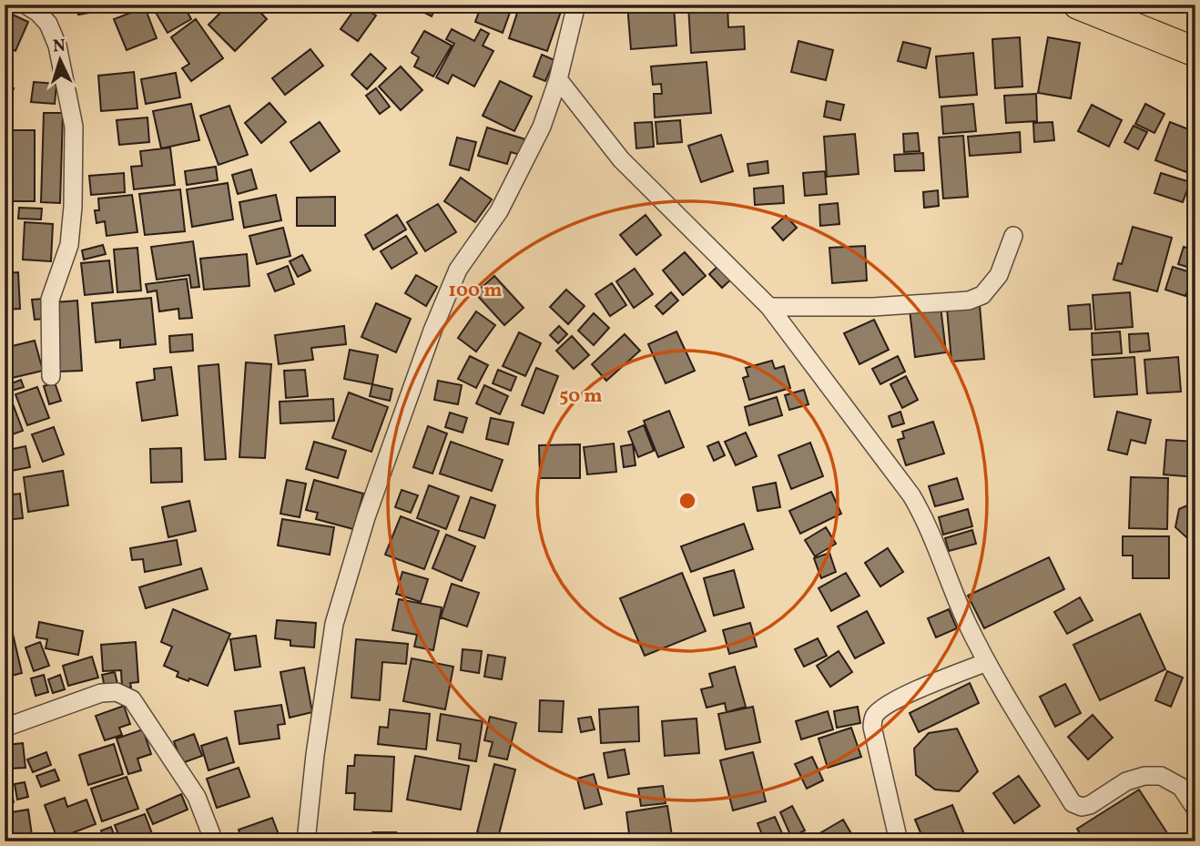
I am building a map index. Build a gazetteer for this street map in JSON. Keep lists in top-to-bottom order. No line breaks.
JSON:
{"north":"top","rings":["100 m","50 m"]}
